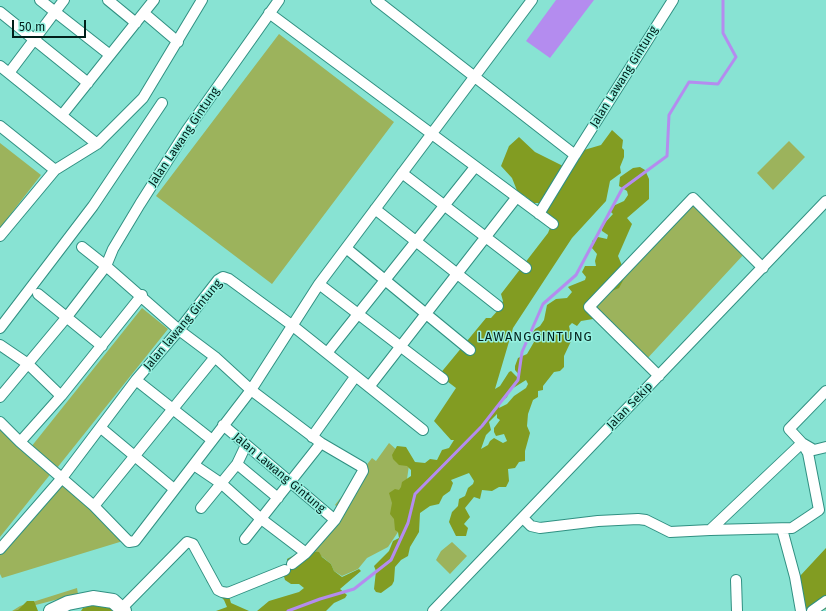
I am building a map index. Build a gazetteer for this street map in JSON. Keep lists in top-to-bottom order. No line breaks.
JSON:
{"streets":{"street":["Jalan Lawang Gintung","Jalan lawang Gintung","Jalan Sekip"]},"crossings":[["Jalan Lawang Gintung","Jalan lawang Gintung"]],"districts":["LAWANGGINTUNG"],"scale_bar":"50 m"}
